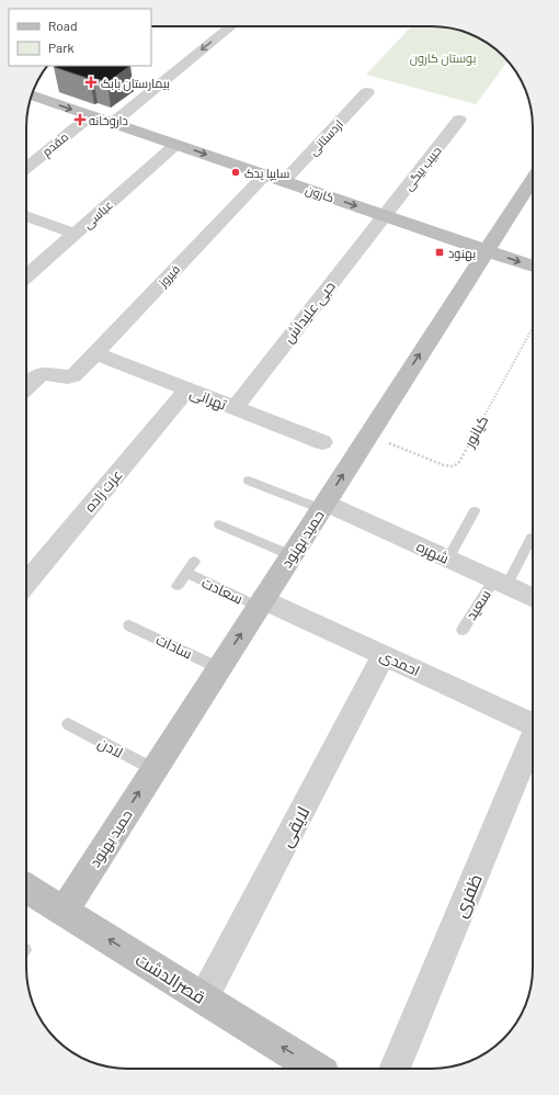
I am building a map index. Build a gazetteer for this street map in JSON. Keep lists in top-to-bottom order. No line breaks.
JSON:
{"streets":{"street":["اردستانی","مقدم","حبیب بیگی","کارون","عباسی","فیروز","حبی علیداش","تهرانی","عزت زاده","حمید بهنود","شهره","احمدی","لایقی","ظفری","قصرالدشت"],"lane":["سعادت","سعید","سادات","لادن"],"path":["کیانور"]},"crossings":[["اردستانی","کارون"],["مقدم","کارون"],["حبیب بیگی","کارون"],["حبیب بیگی","حبی علیداش"],["کارون","عباسی"],["کارون","فیروز"],["کارون","حبی علیداش"],["کارون","حمید بهنود"],["فیروز","تهرانی"],["حبی علیداش","تهرانی"],["تهرانی","عزت زاده"],["کیانور","حمید بهنود"],["حمید بهنود","شهره"],["حمید بهنود","سعادت"],["حمید بهنود","سادات"],["حمید بهنود","احمدی"],["حمید بهنود","لادن"],["حمید بهنود","قصرالدشت"],["شهره","سعید"],["سعادت","احمدی"],["احمدی","لایقی"],["لایقی","قصرالدشت"]],"one_way":["کارون","حمید بهنود","قصرالدشت"],"parks":["بوستان کارون"],"places":{"health":["بیمارستان بابک","داروخانه"],"other":["سایپا یدک"],"transit":["بهنود"]},"legend":["Road","Park"]}
